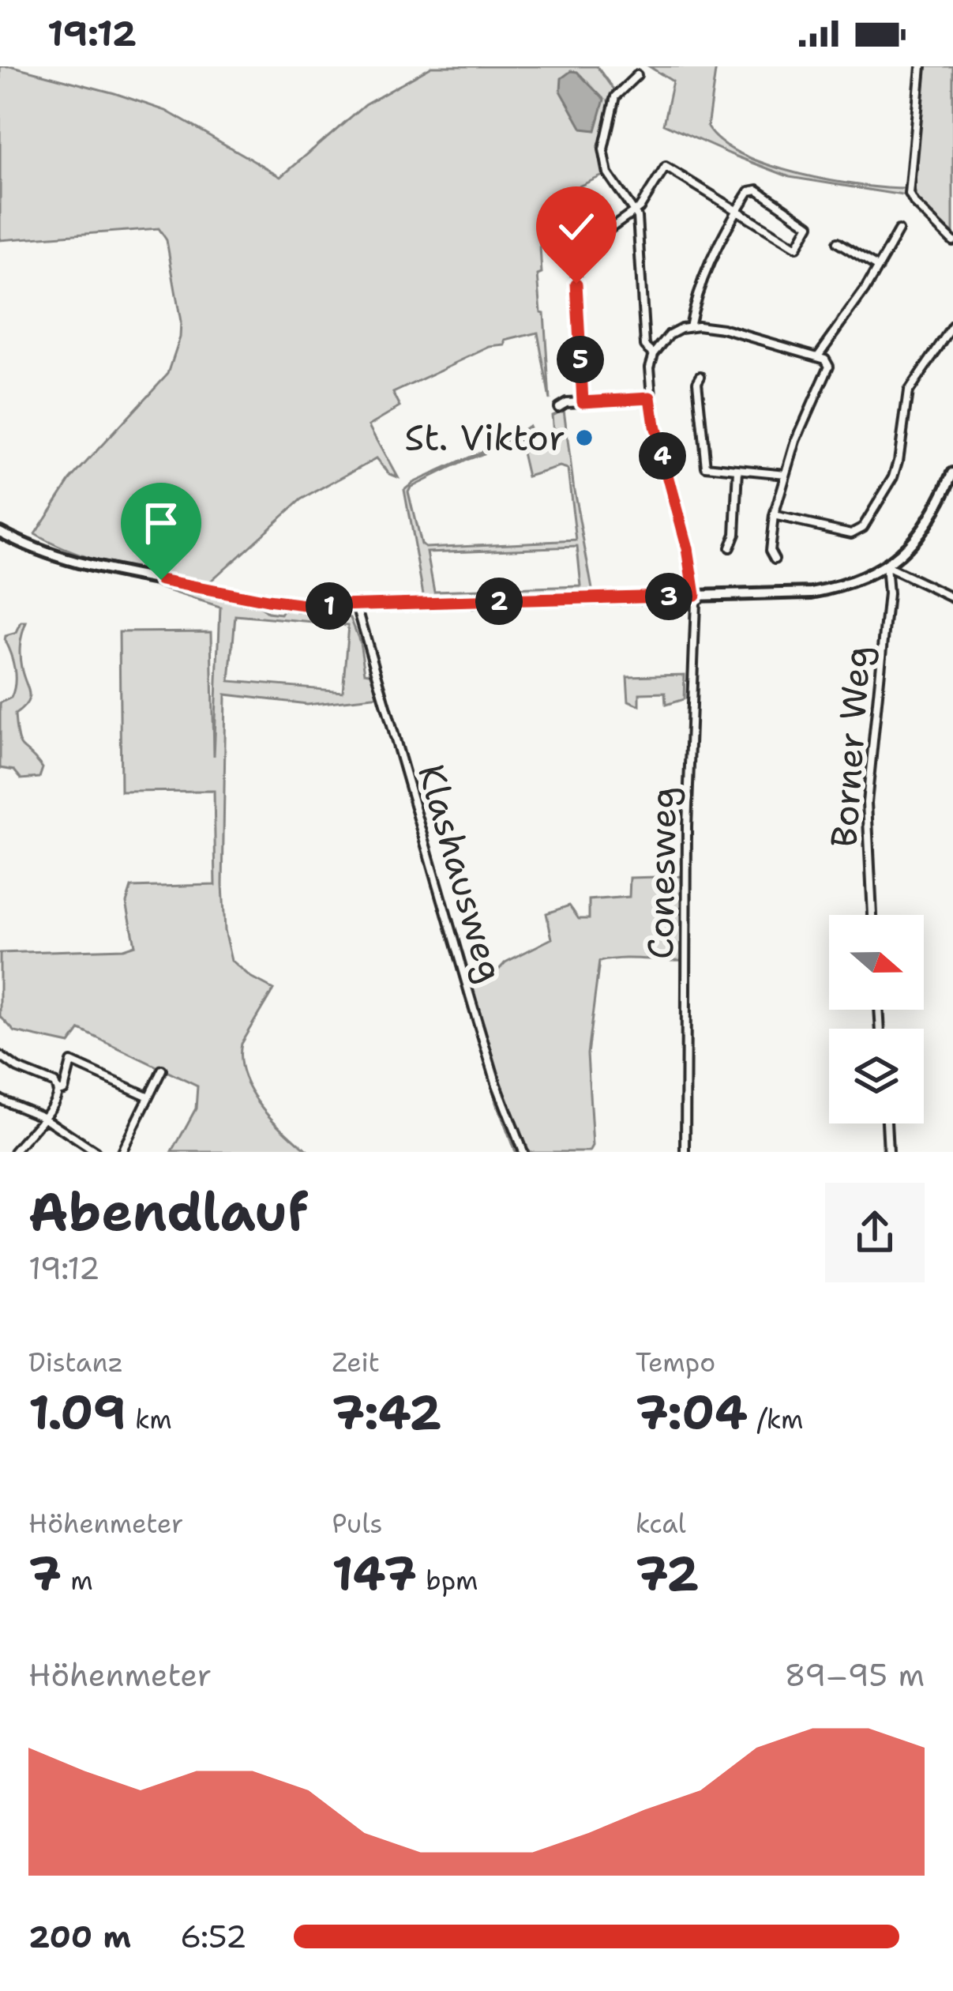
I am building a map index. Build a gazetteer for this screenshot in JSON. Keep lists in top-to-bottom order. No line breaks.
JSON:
{"streets":{"street":["Borner Weg","Klashausweg","Conesweg"]},"places":["St. Viktor"],"north":"right","page":{"status":"19:12","pins":["5","4","3","2","1"],"heading":["Abendlauf","19:12"],"stats":[["Distanz","1.09 km"],["Zeit","7:42"],["Tempo","7:04 /km"],["Höhenmeter","7 m"],["Puls","147 bpm"],["kcal","72"]],"chart":["Höhenmeter","89–95 m"],"list":[{"name":"200 m","note":"6:52"}]}}
